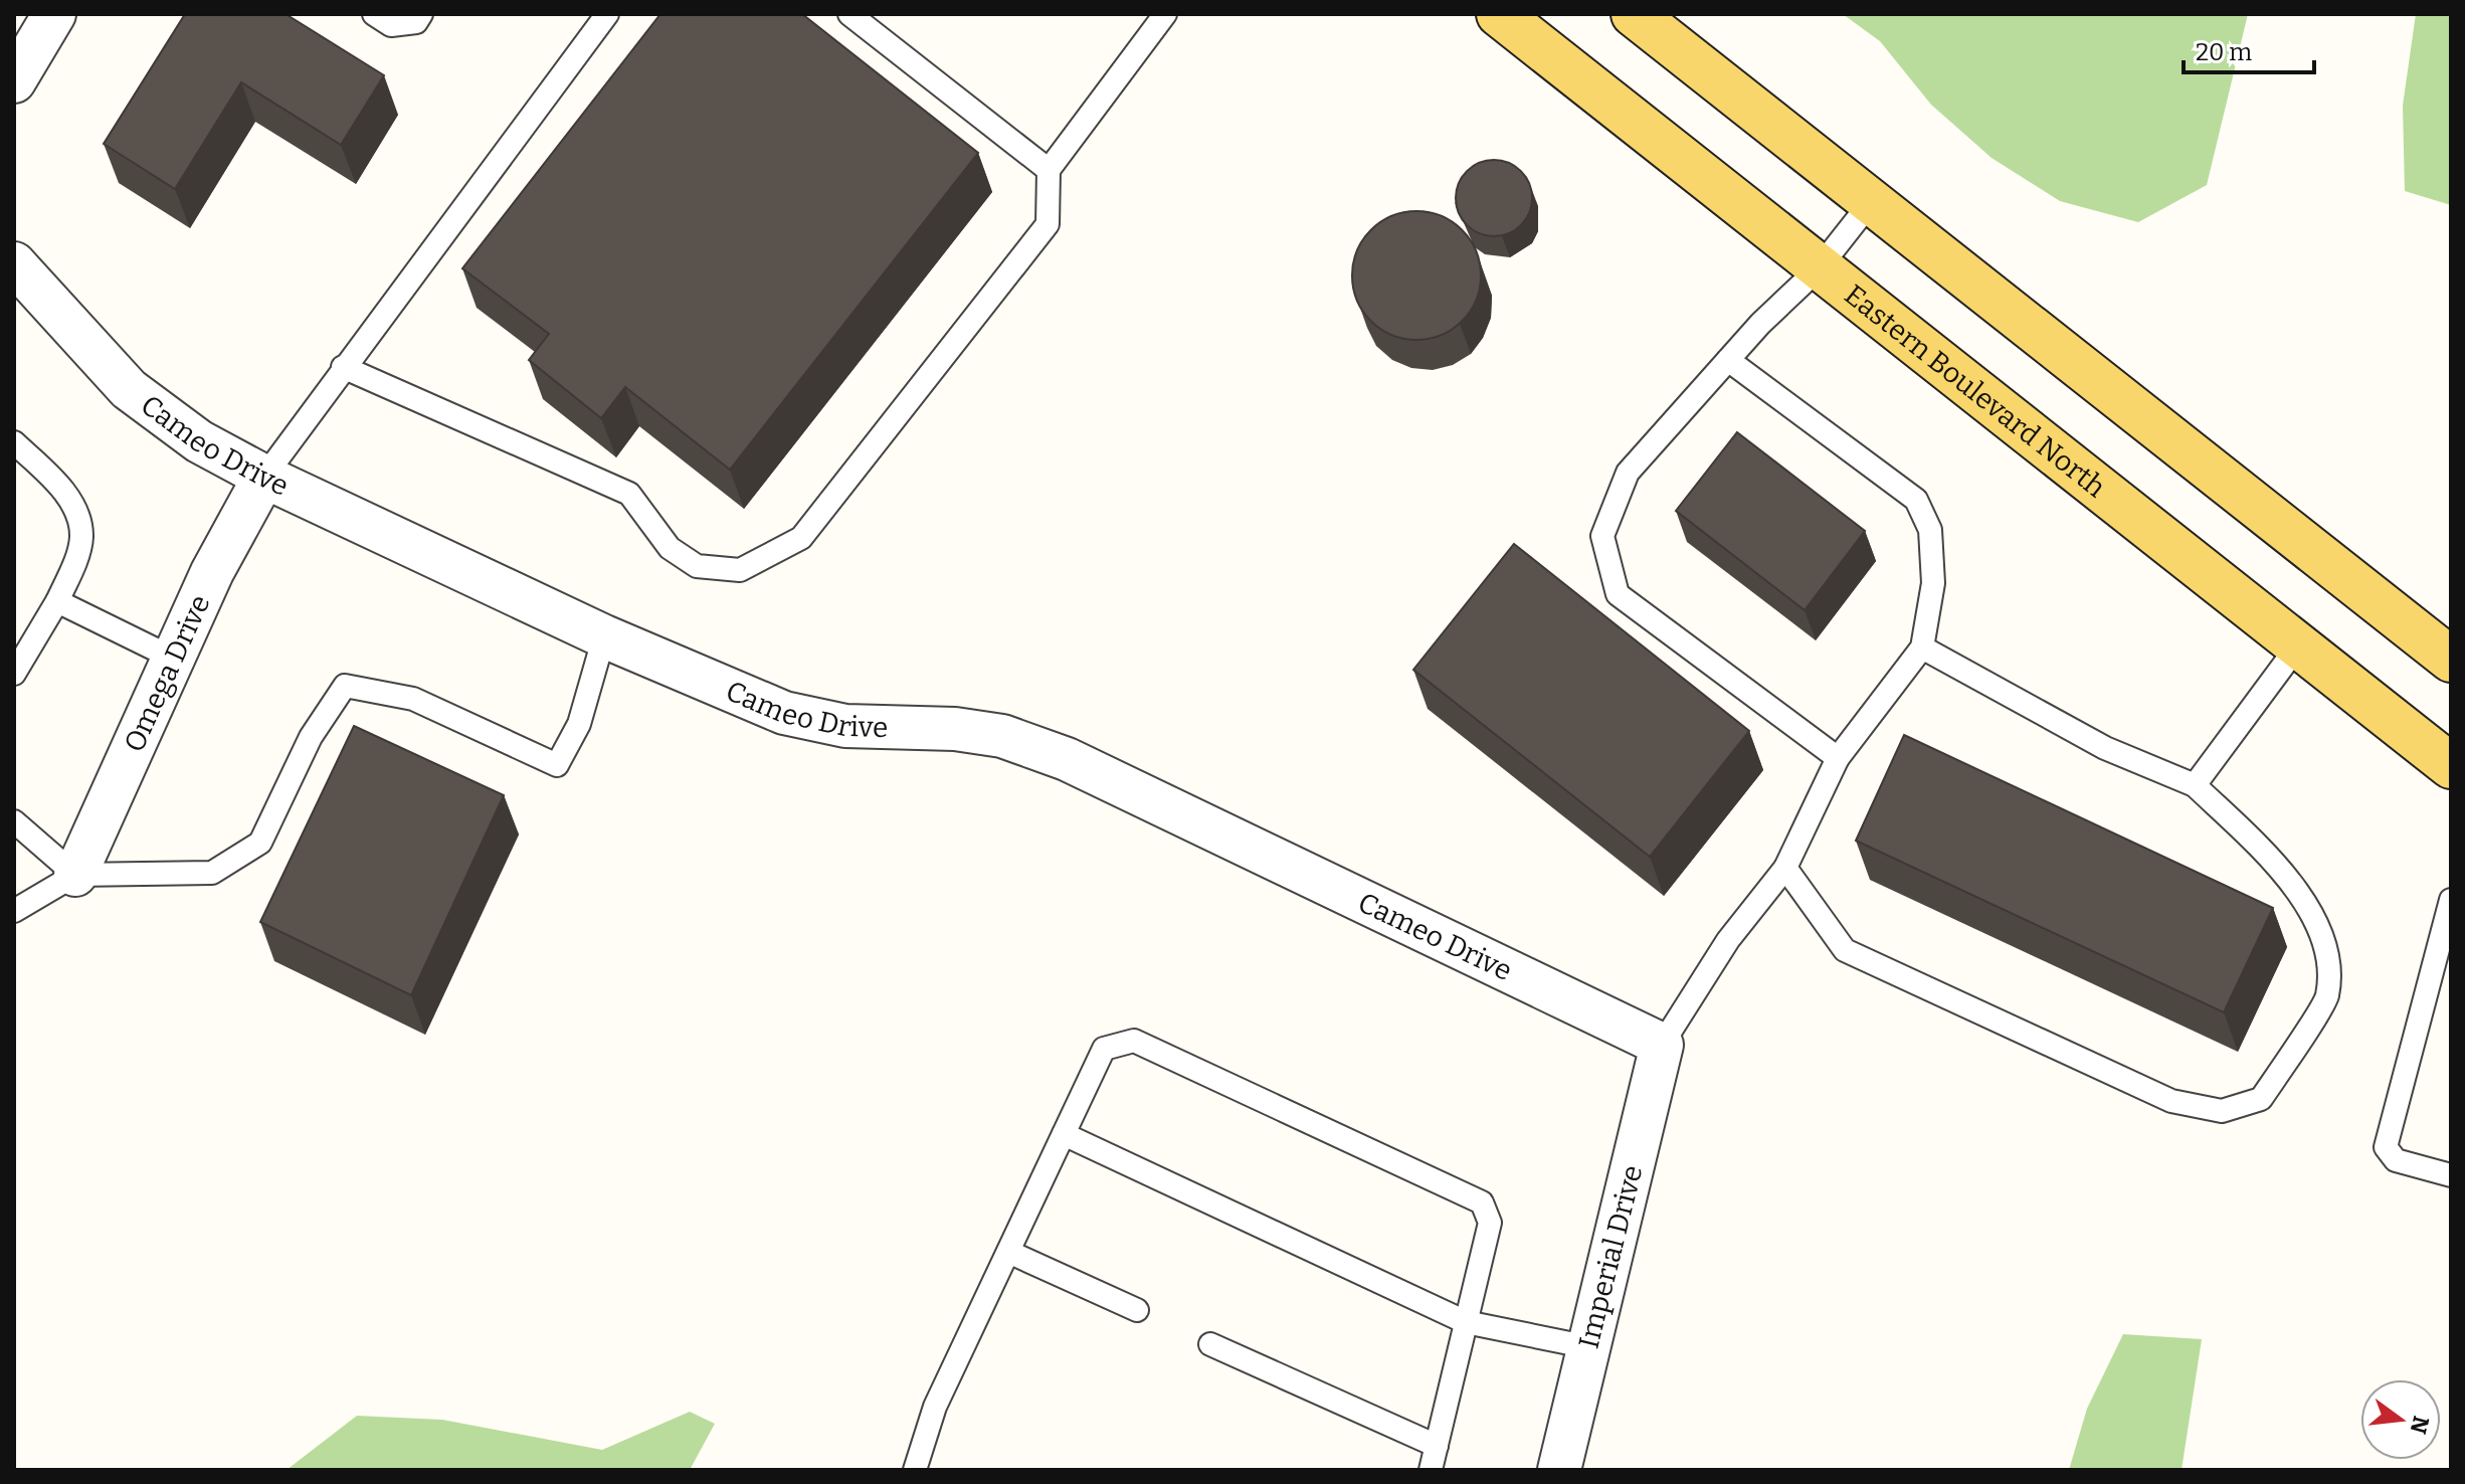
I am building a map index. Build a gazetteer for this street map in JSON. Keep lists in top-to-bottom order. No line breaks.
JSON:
{"streets":{"main road":["Eastern Boulevard North"],"street":["Cameo Drive","Omega Drive","Imperial Drive"]},"crossings":[["Cameo Drive","Omega Drive"],["Cameo Drive","Imperial Drive"]],"scale_bar":"20 m","north":"right"}
